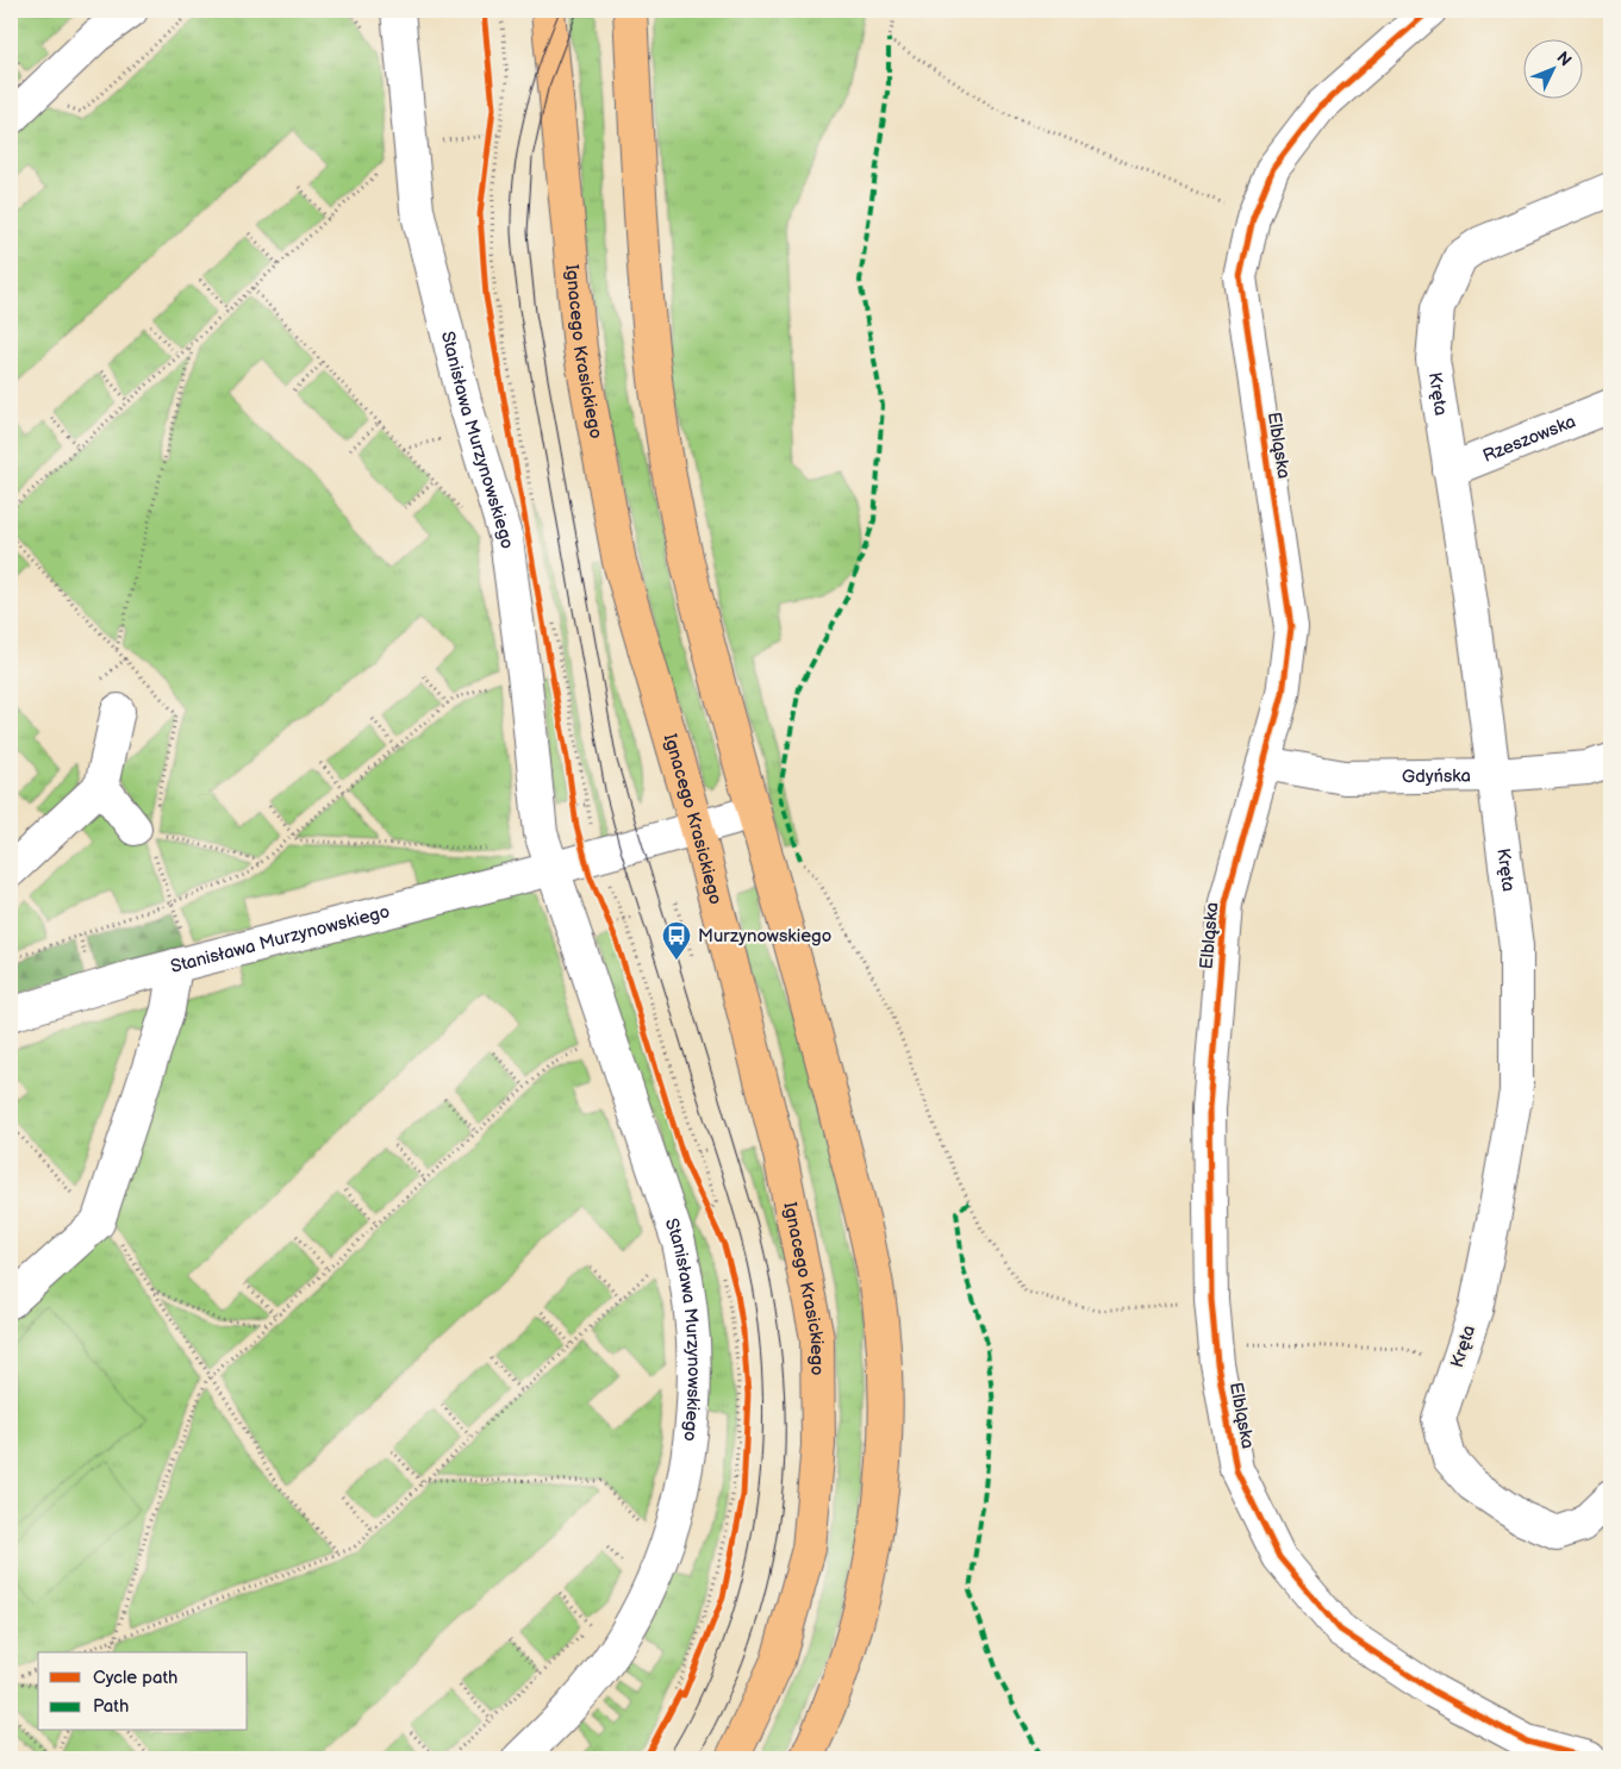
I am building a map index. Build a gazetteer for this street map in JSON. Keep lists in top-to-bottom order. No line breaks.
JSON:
{"streets":{"main road":["Ignacego Krasickiego"],"street":["Kręta","Rzeszowska","Stanisława Murzynowskiego","Elbląska","Gdyńska"]},"crossings":[["Ignacego Krasickiego","Stanisława Murzynowskiego"],["Kręta","Rzeszowska"],["Kręta","Gdyńska"],["Elbląska","Gdyńska"]],"places":{"bus stop":["Murzynowskiego"]},"legend":["Cycle path","Path"],"north":"top right"}
